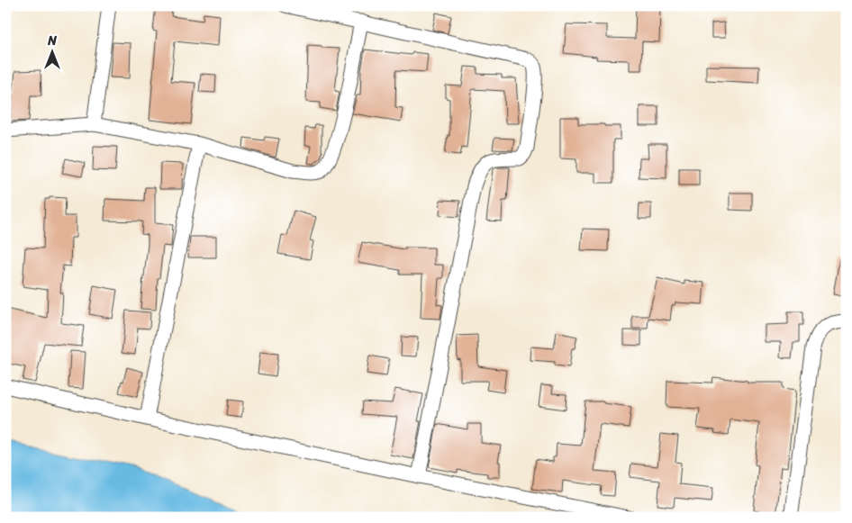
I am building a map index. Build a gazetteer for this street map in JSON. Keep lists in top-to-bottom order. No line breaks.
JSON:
{"north":"top"}
